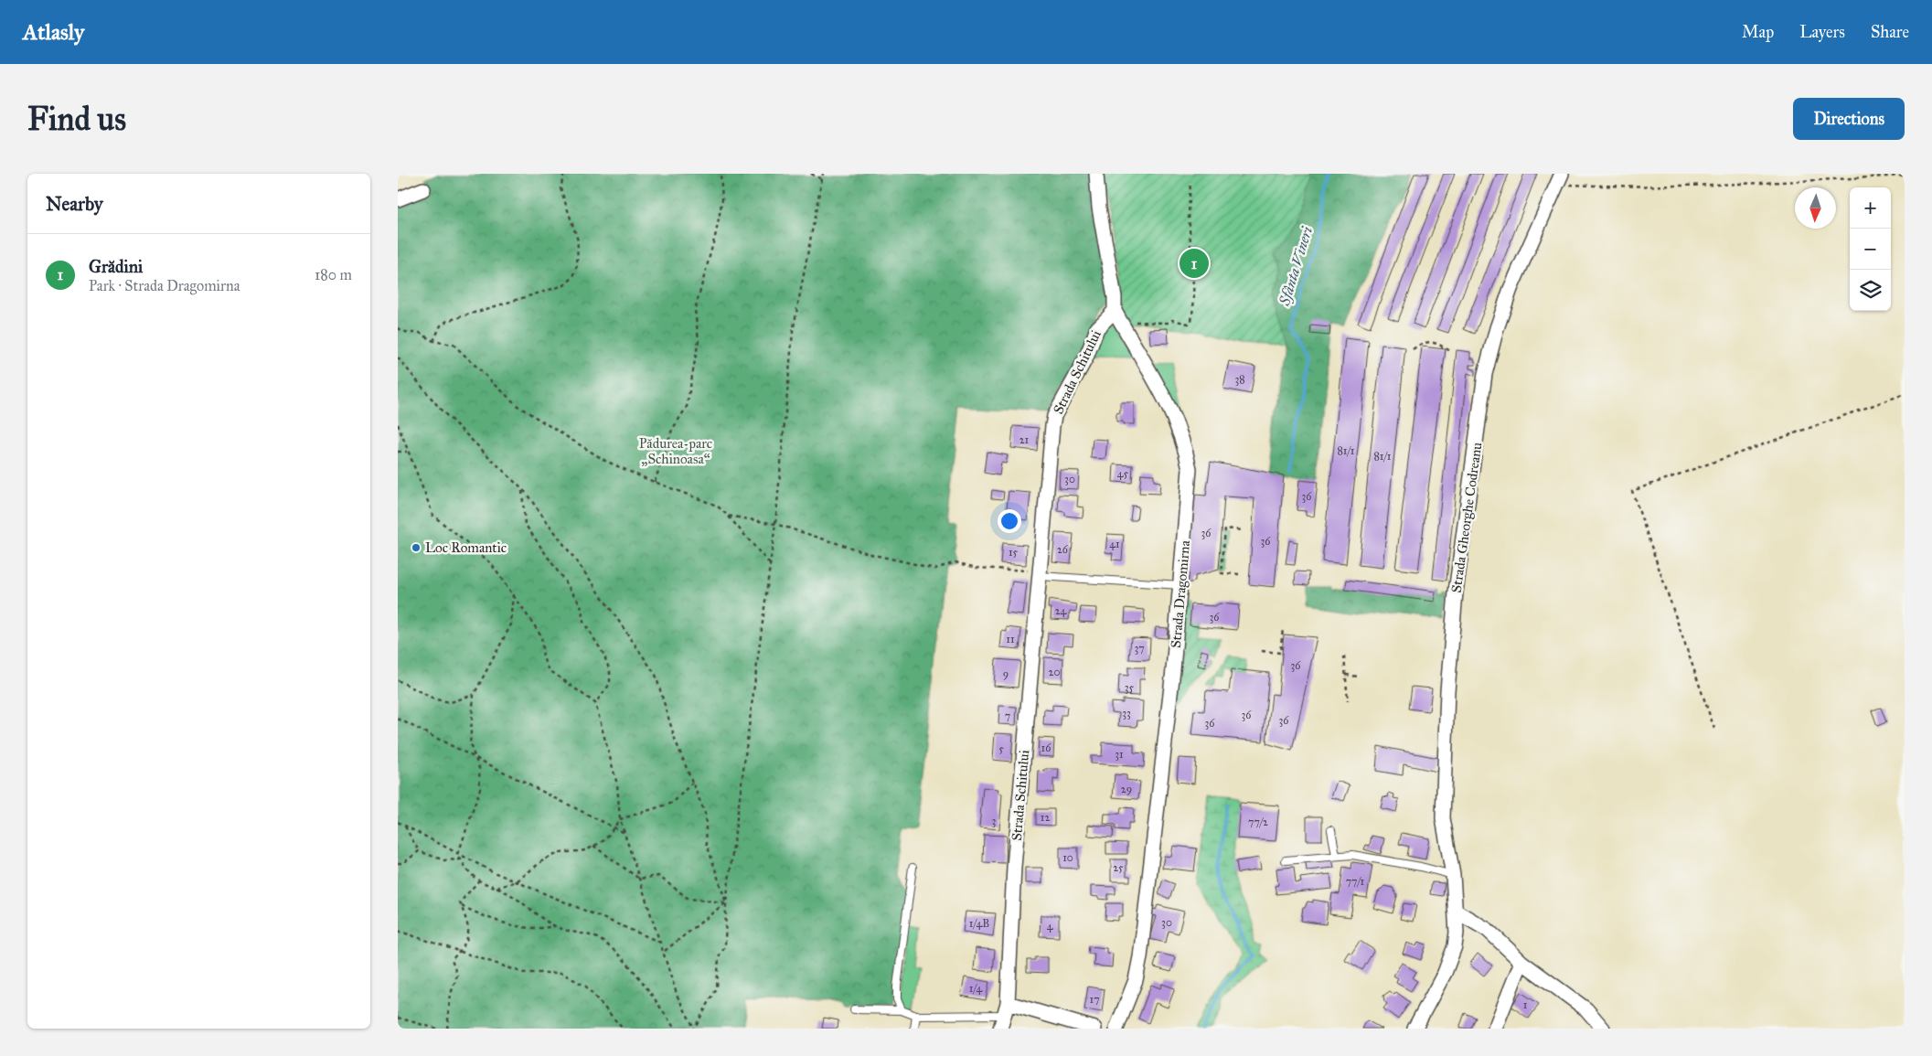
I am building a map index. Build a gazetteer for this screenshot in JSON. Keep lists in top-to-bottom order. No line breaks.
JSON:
{"streets":{"street":["Strada Schitului","Strada Gheorghe Codreanu","Strada Dragomirna"]},"crossings":[["Strada Schitului","Strada Dragomirna"]],"water":["Sfânta Vineri"],"parks":["Pădurea-parc „Schinoasa“"],"places":["Loc Romantic"],"house_numbers":["38","21","81/1","81/1","45","30","36","36","36","41","26","15","24","36","11","37","36","20","9","35","33","36","7","36","36","16","5","31","29","12","3","77/2","10","25","77/1","30","1/4B","4","1/4","17","1"],"north":"bottom","page":{"header":"Atlasly","nav":["Map","Layers","Share"],"buttons":"Directions","title":"Find us","heading":"Nearby","map_buttons":["+","−"],"list":[{"mark":"1","name":"Grădini","note":"Park · Strada Dragomirna","value":"180 m"}],"pins":"1"}}
